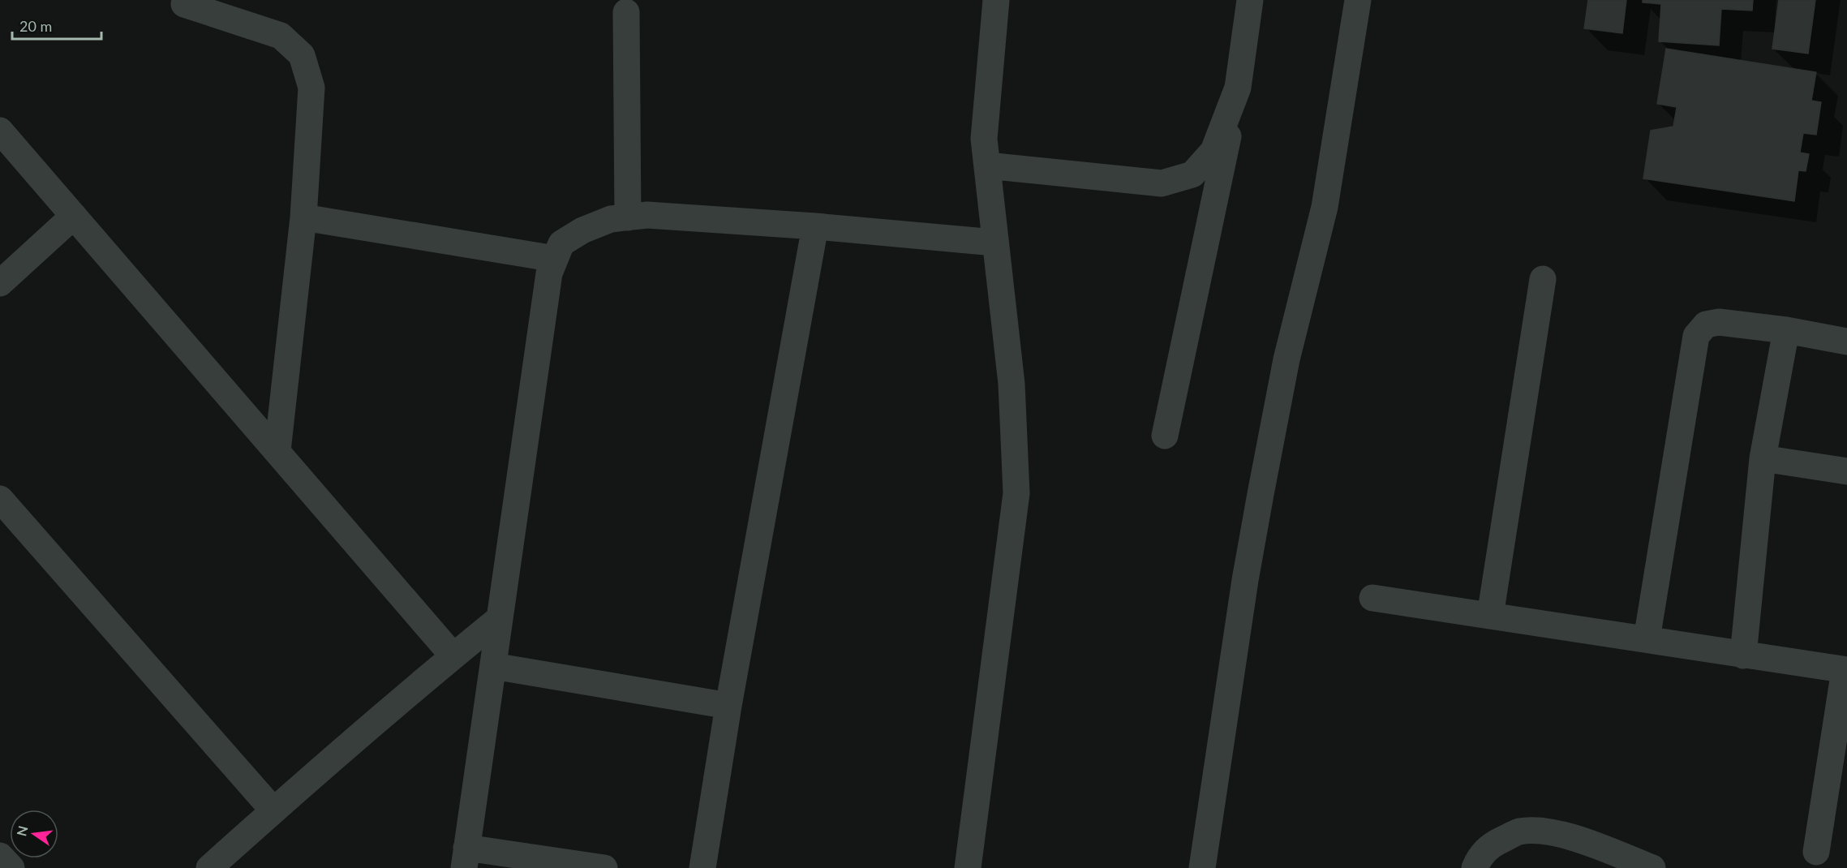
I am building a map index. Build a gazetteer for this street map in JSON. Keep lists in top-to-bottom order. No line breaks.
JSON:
{"scale_bar":"20 m","north":"left"}
